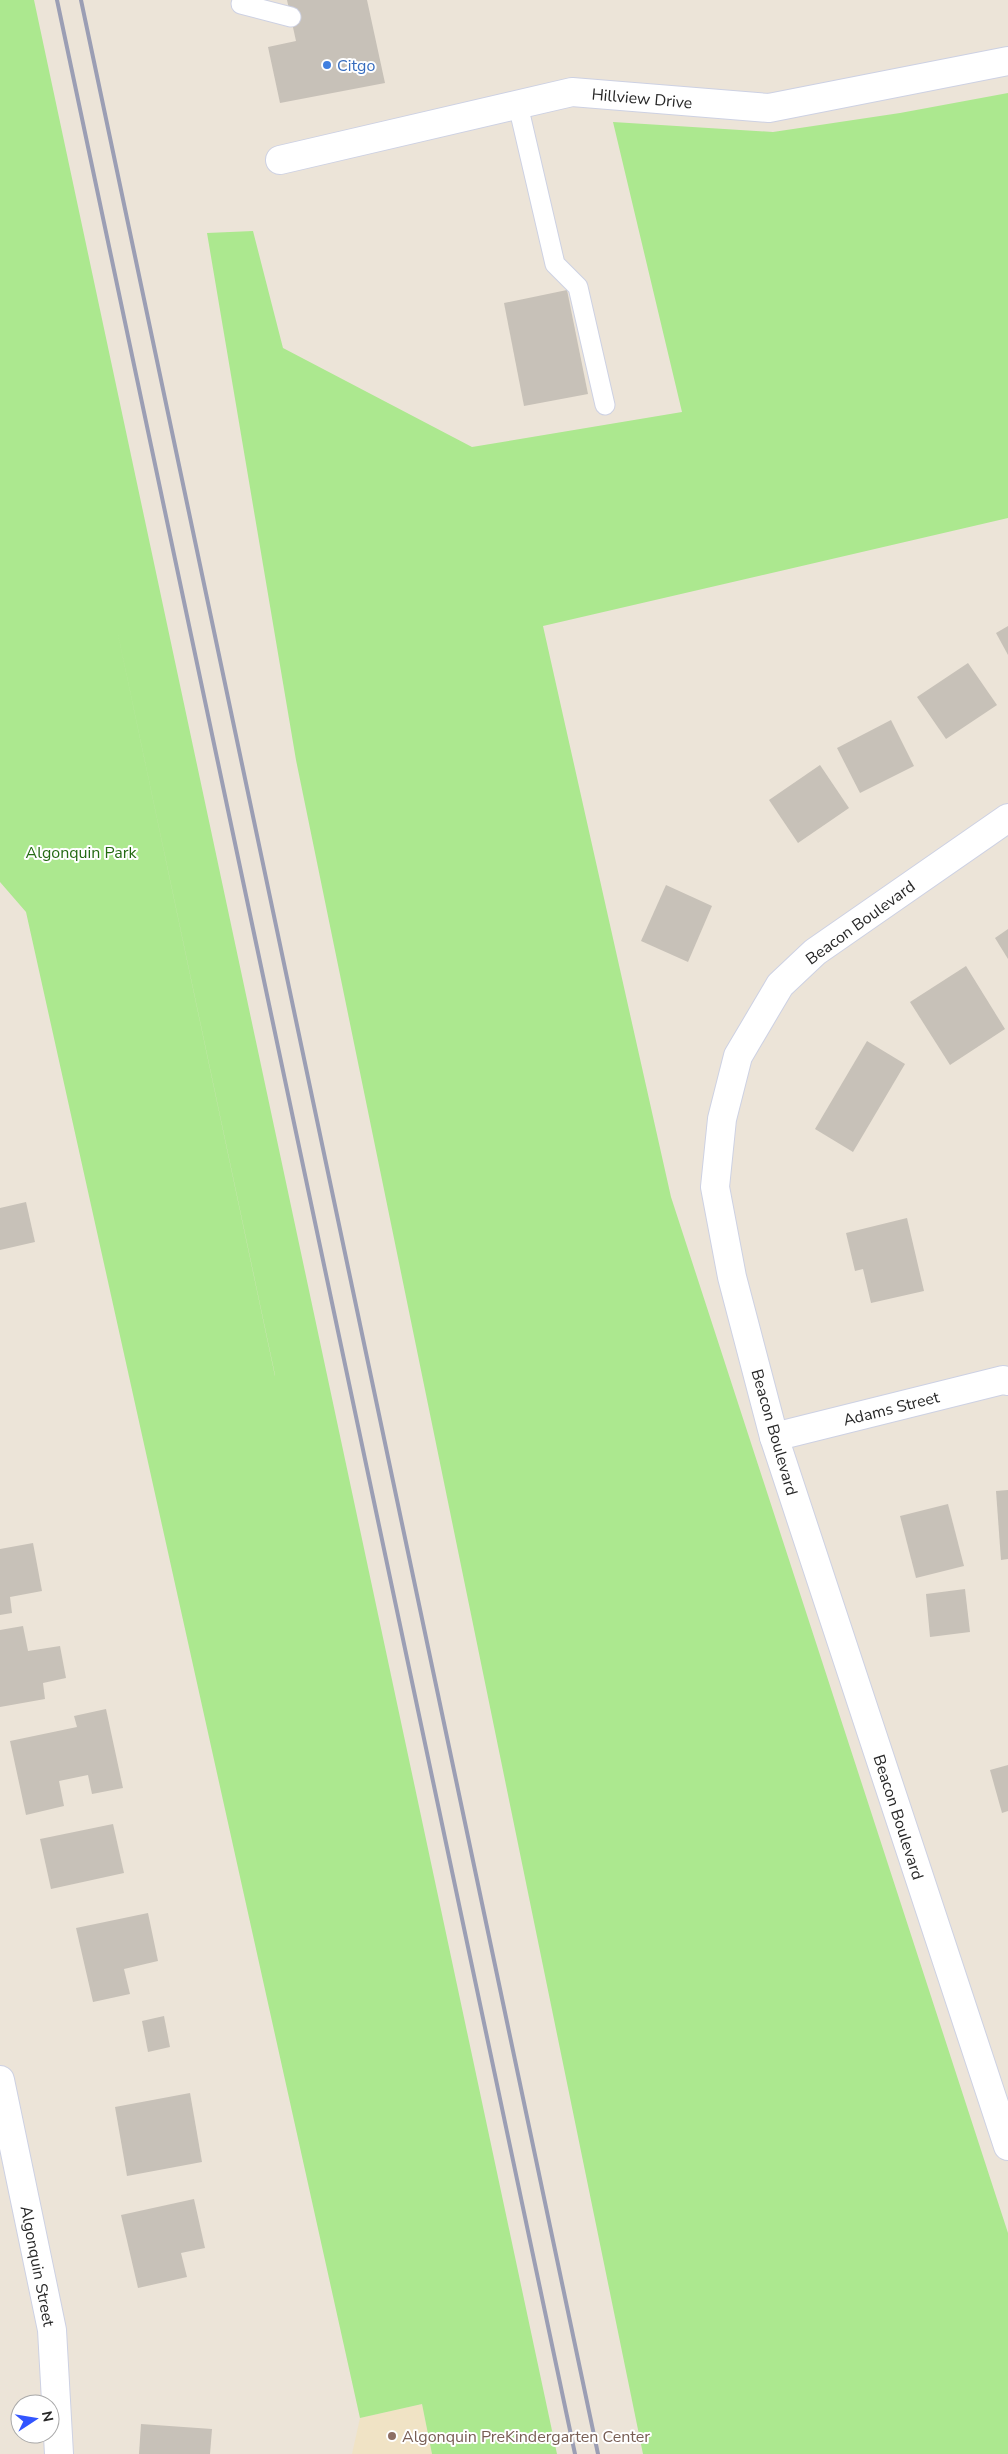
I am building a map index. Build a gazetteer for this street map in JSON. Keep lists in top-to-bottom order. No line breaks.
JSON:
{"streets":{"street":["Hillview Drive","Beacon Boulevard","Adams Street","Algonquin Street"]},"crossings":[["Beacon Boulevard","Adams Street"]],"parks":["Algonquin Park"],"places":["Citgo","Algonquin PreKindergarten Center"],"north":"right"}
